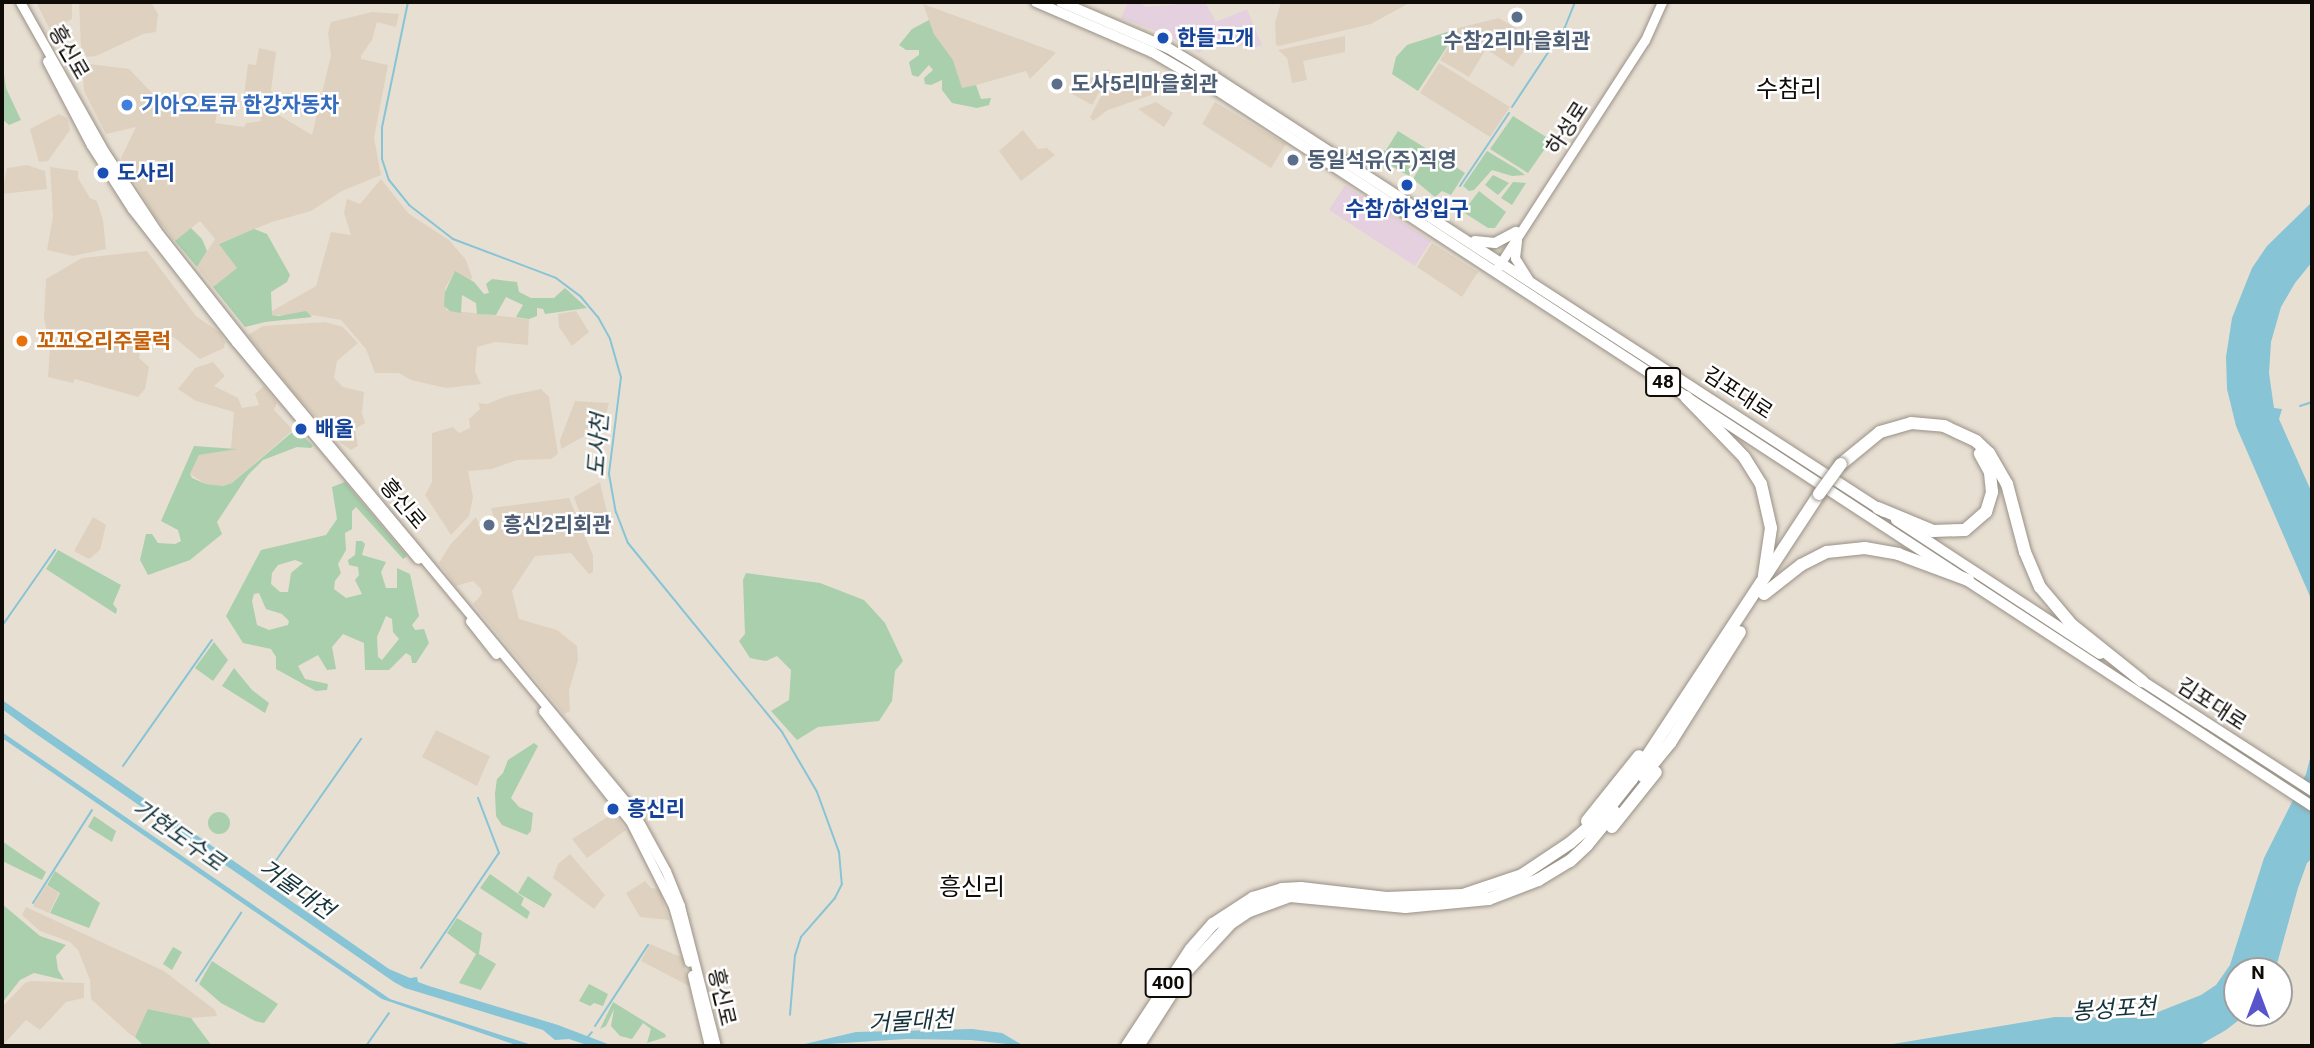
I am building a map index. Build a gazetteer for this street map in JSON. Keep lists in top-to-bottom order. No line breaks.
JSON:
{"streets":{"highway":["400"],"main road":["흥신로","하성로","48","김포대로"]},"crossings":[["하성로","김포대로"]],"districts":["수참리","흥신리"],"water":["도사천","가현도수로","거물대천","봉성포천"],"places":["수참2리마을회관","한들고개","도사5리마을회관","기아오토큐 한강자동차","동일석유(주)직영","도사리","수참/하성입구","꼬꼬오리주물럭","배울","흥신2리회관","흥신리"],"north":"top"}
